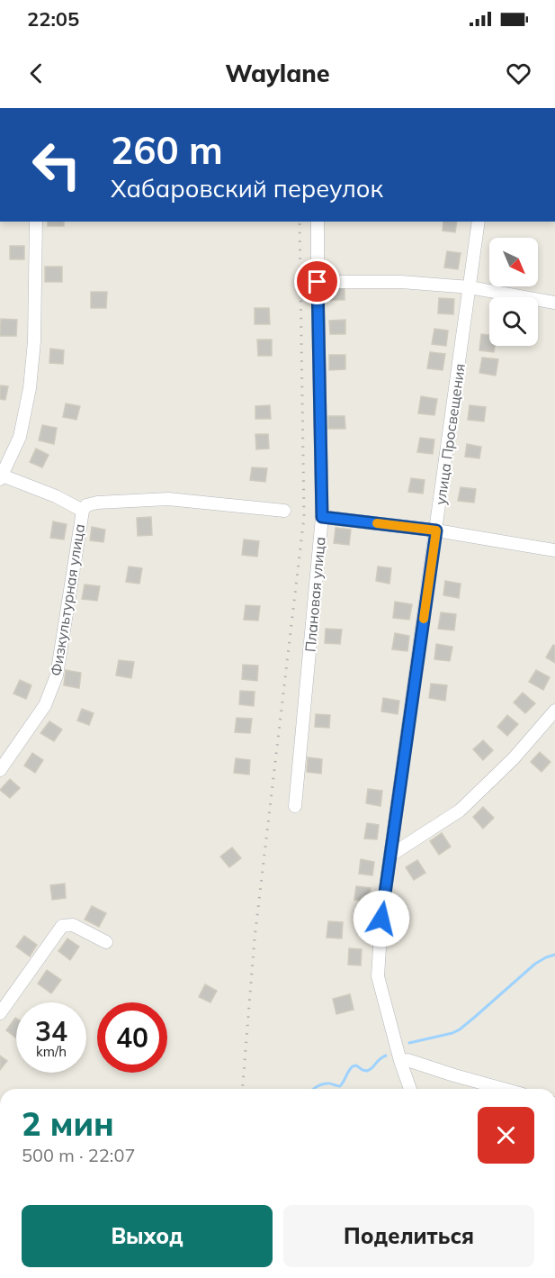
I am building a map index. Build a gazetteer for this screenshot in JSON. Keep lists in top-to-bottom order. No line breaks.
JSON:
{"streets":{"street":["улица Просвещения","Плановая улица","Физкультурная улица"]},"north":"bottom right","page":{"status":"22:05","header":"Waylane","turn":["260 m","Хабаровский переулок"],"speed":"34 km/h","limit":"40","heading":["2 мин","500 m · 22:07"],"buttons":["Выход","Поделиться"]}}
